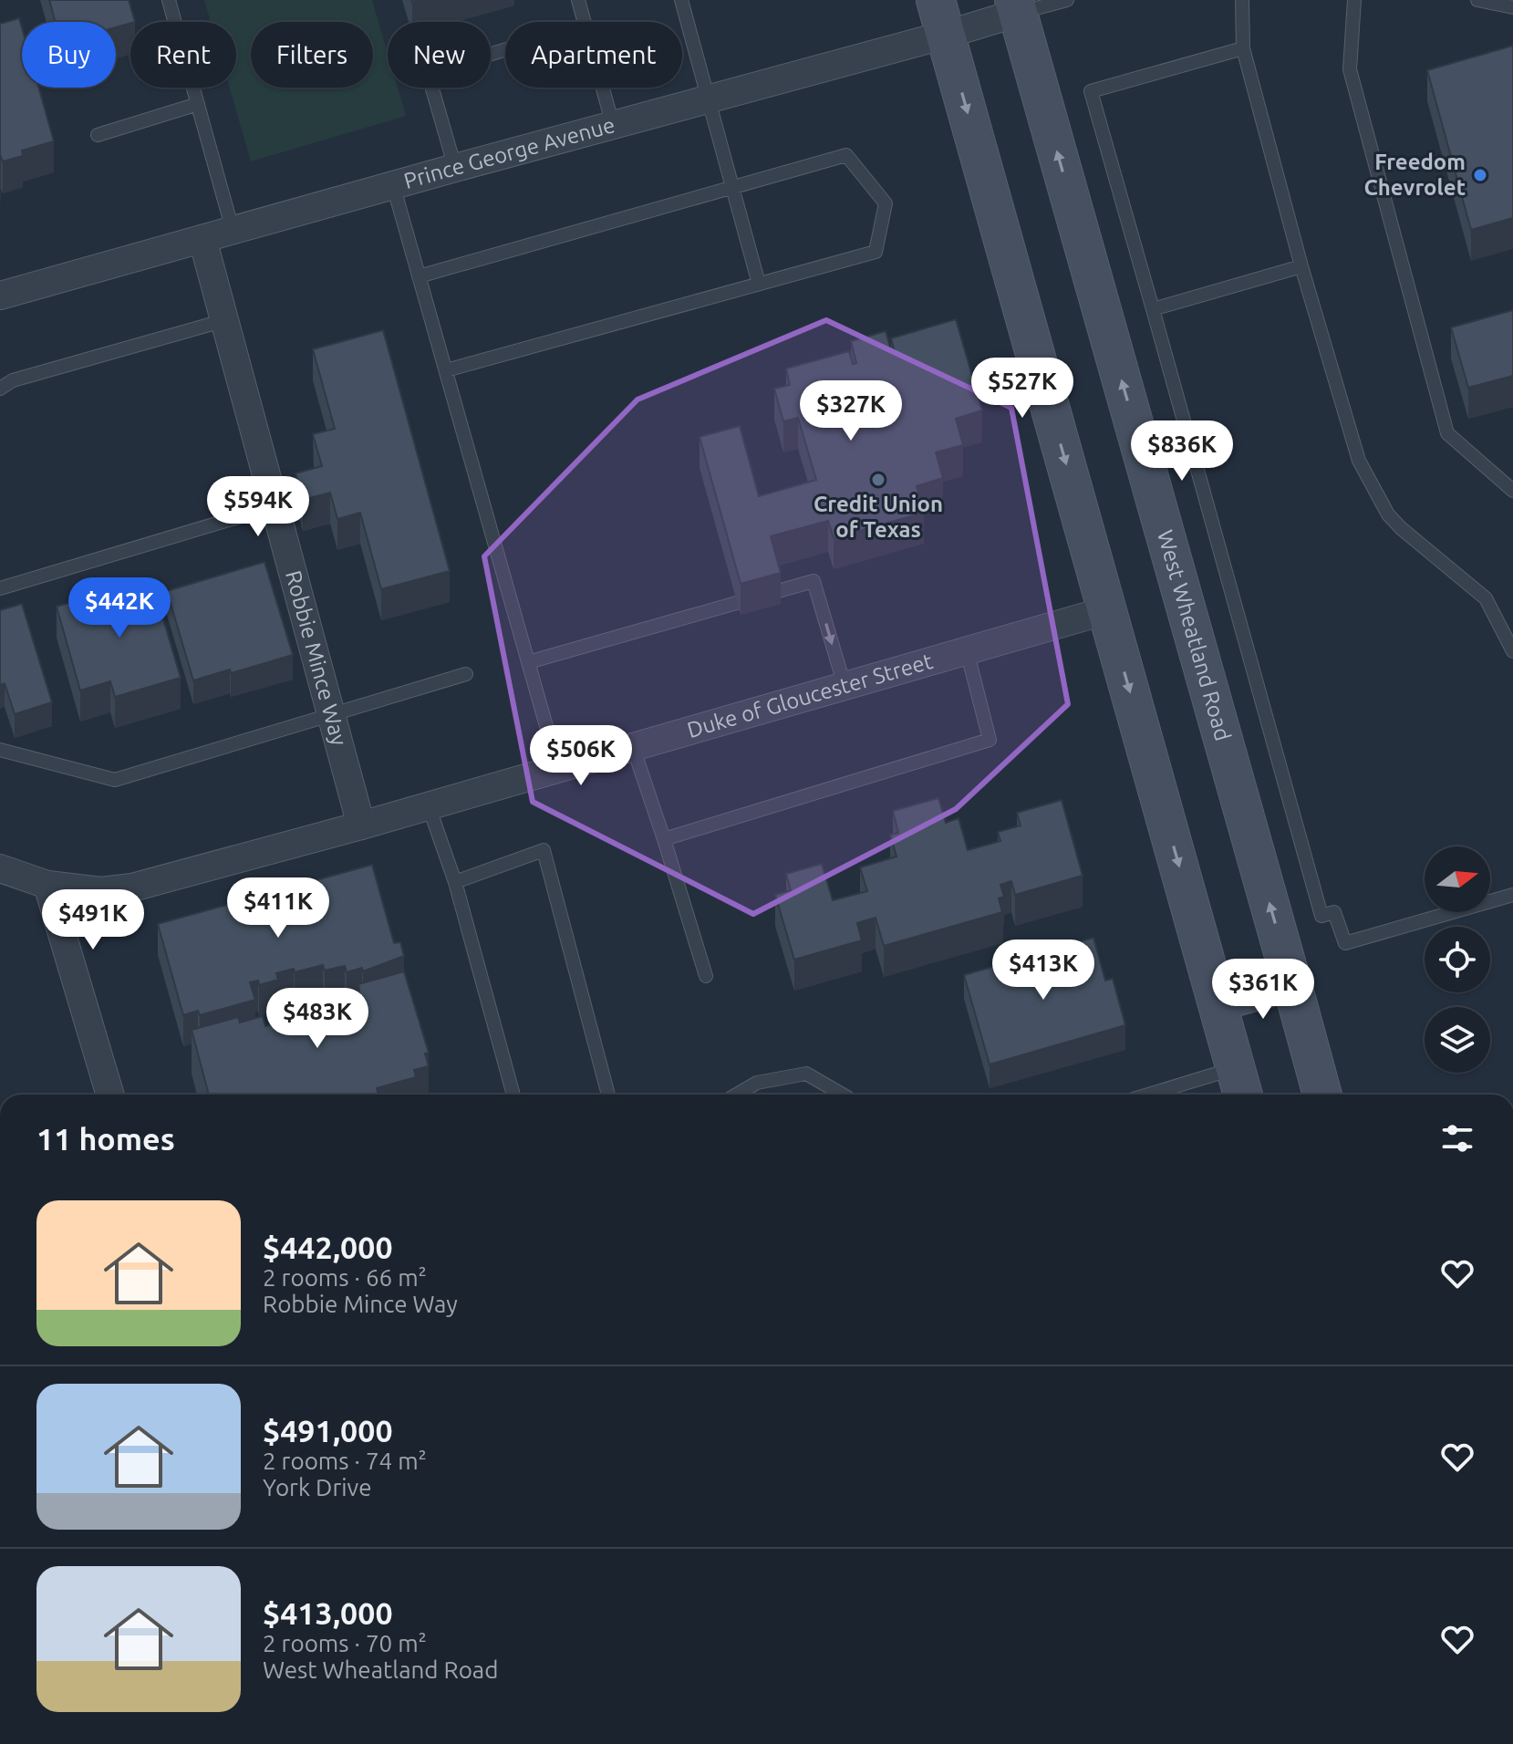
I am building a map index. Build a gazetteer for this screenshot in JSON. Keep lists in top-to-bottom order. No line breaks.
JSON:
{"streets":{"main road":["West Wheatland Road"],"street":["Prince George Avenue","Robbie Mince Way","Duke of Gloucester Street"]},"crossings":[["Prince George Avenue","West Wheatland Road"],["Prince George Avenue","Robbie Mince Way"],["Robbie Mince Way","Duke of Gloucester Street"]],"places":["Freedom Chevrolet","Credit Union of Texas"],"north":"right","page":{"chip":["Buy","Rent","Filters","New","Apartment"],"price":["$527K","$327K","$836K","$594K","$442K","$506K","$411K","$491K","$413K","$361K","$483K"],"heading":"11 homes","list":[{"name":"$442,000","note":"2 rooms · 66 m² · Robbie Mince Way"},{"name":"$491,000","note":"2 rooms · 74 m² · York Drive"},{"name":"$413,000","note":"2 rooms · 70 m² · West Wheatland Road"}]}}
